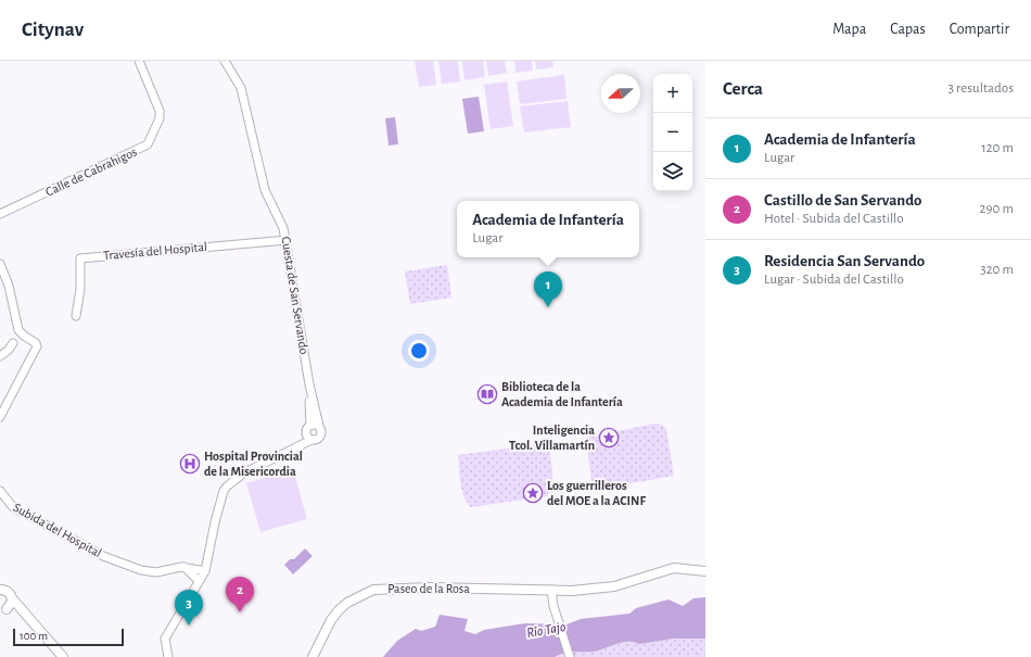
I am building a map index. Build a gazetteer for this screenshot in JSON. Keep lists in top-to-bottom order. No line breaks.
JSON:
{"streets":{"main road":["Paseo de la Rosa"],"street":["Calle de Cabrahigos","Travesía del Hospital","Cuesta de San Servando","Subida del Hospital"]},"crossings":[["Travesía del Hospital","Cuesta de San Servando"]],"water":["Río Tajo"],"places":{"library":["Biblioteca de la Academia de Infantería"],"place":["Inteligencia Tcol. Villamartín","Los guerrilleros del MOE a la ACINF"],"hospital":["Hospital Provincial de la Misericordia"]},"scale_bar":"100 m","north":"left","page":{"header":"Citynav","nav":["Mapa","Capas","Compartir"],"heading":["Cerca","3 resultados"],"map_buttons":["+","−"],"list":[{"mark":"1","name":"Academia de Infantería","note":"Lugar","value":"120 m"},{"mark":"2","name":"Castillo de San Servando","note":"Hotel · Subida del Castillo","value":"290 m"},{"mark":"3","name":"Residencia San Servando","note":"Lugar · Subida del Castillo","value":"320 m"}],"popup":["Academia de Infantería","Lugar"],"pins":["1","2","3"],"scale":"100 m"}}
